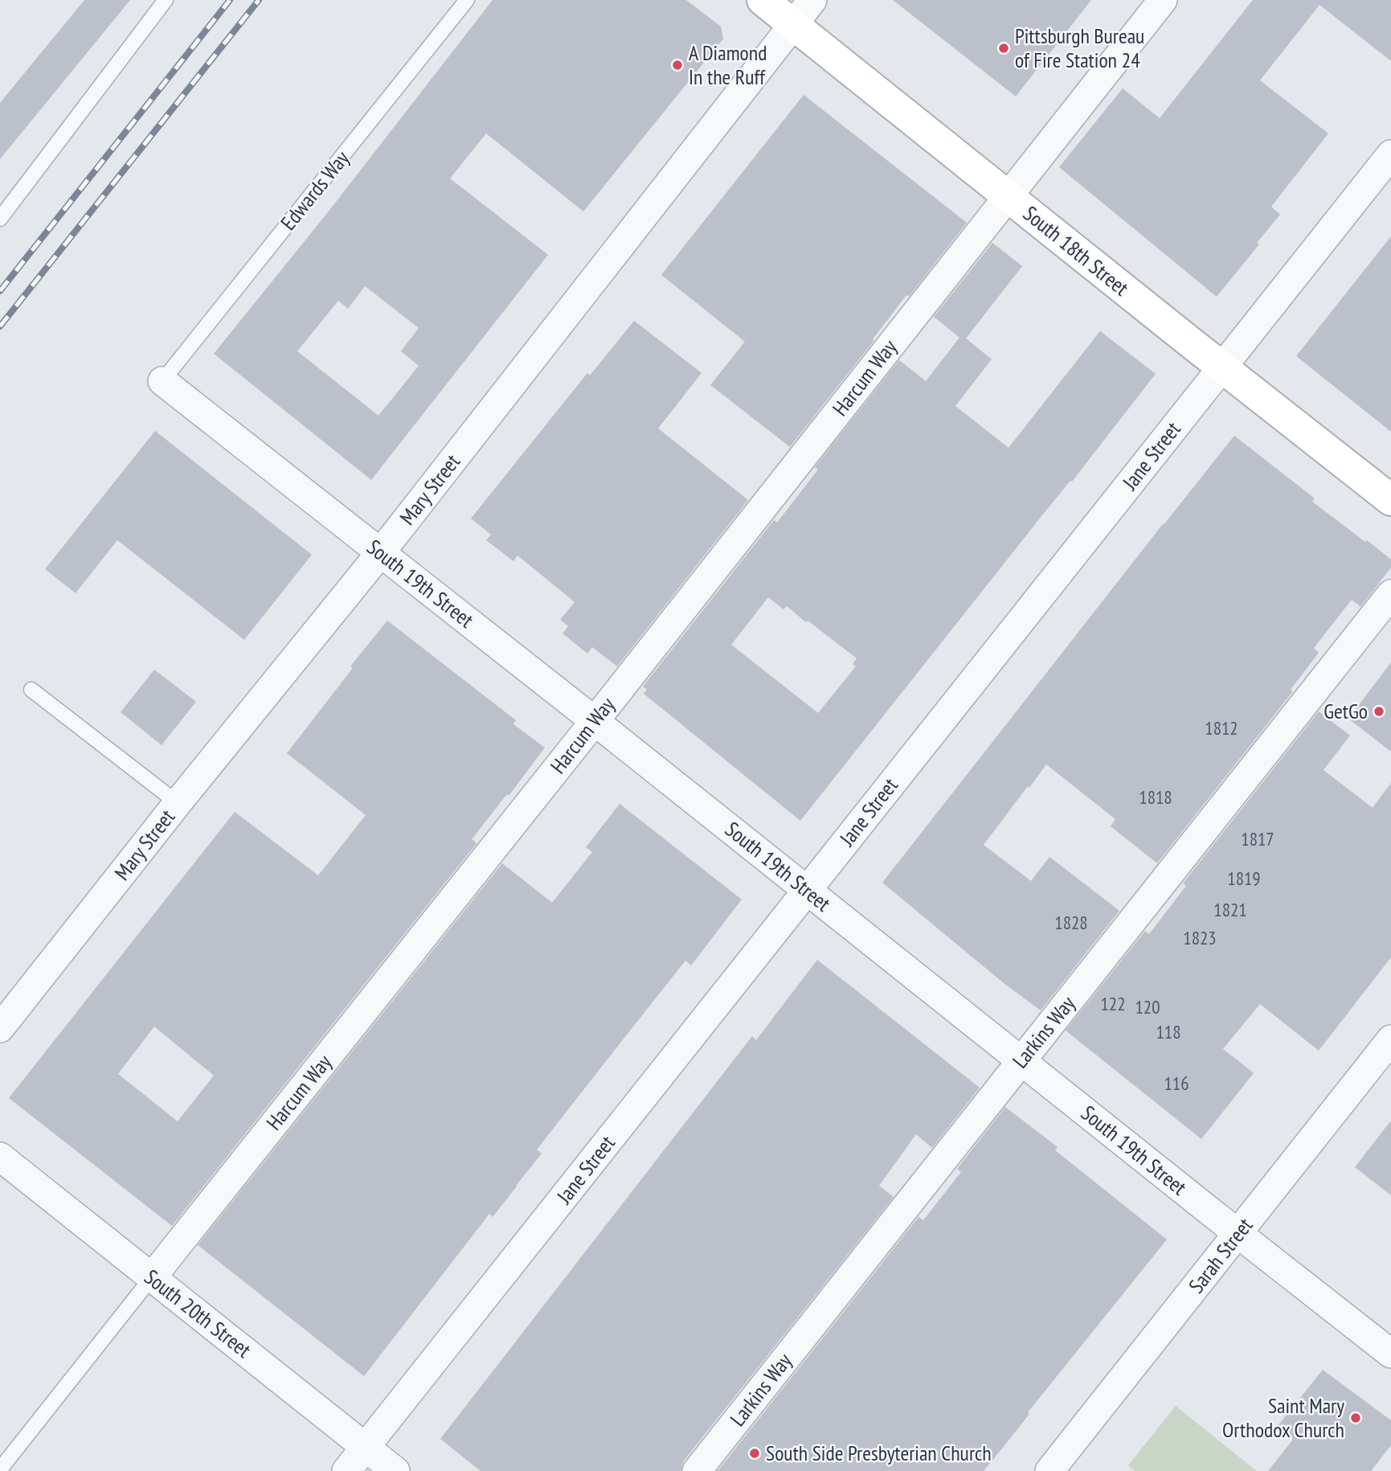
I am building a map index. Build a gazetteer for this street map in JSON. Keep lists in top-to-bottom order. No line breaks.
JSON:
{"streets":{"main road":["South 18th Street"],"street":["Harcum Way","Jane Street","Mary Street","South 19th Street","Larkins Way","Sarah Street","South 20th Street"],"lane":["Edwards Way"]},"crossings":[["Edwards Way","South 19th Street"],["South 18th Street","Harcum Way"],["South 18th Street","Jane Street"],["South 18th Street","Mary Street"],["Harcum Way","South 19th Street"],["Harcum Way","South 20th Street"],["Jane Street","South 19th Street"],["Jane Street","South 20th Street"],["Mary Street","South 19th Street"],["South 19th Street","Larkins Way"],["South 19th Street","Sarah Street"]],"places":["Pittsburgh Bureau of Fire Station 24","A Diamond In the Ruff","GetGo","Saint Mary Orthodox Church","South Side Presbyterian Church"],"house_numbers":["1812","1818","1817","1819","1821","1828","1823","122","120","118","116"]}
